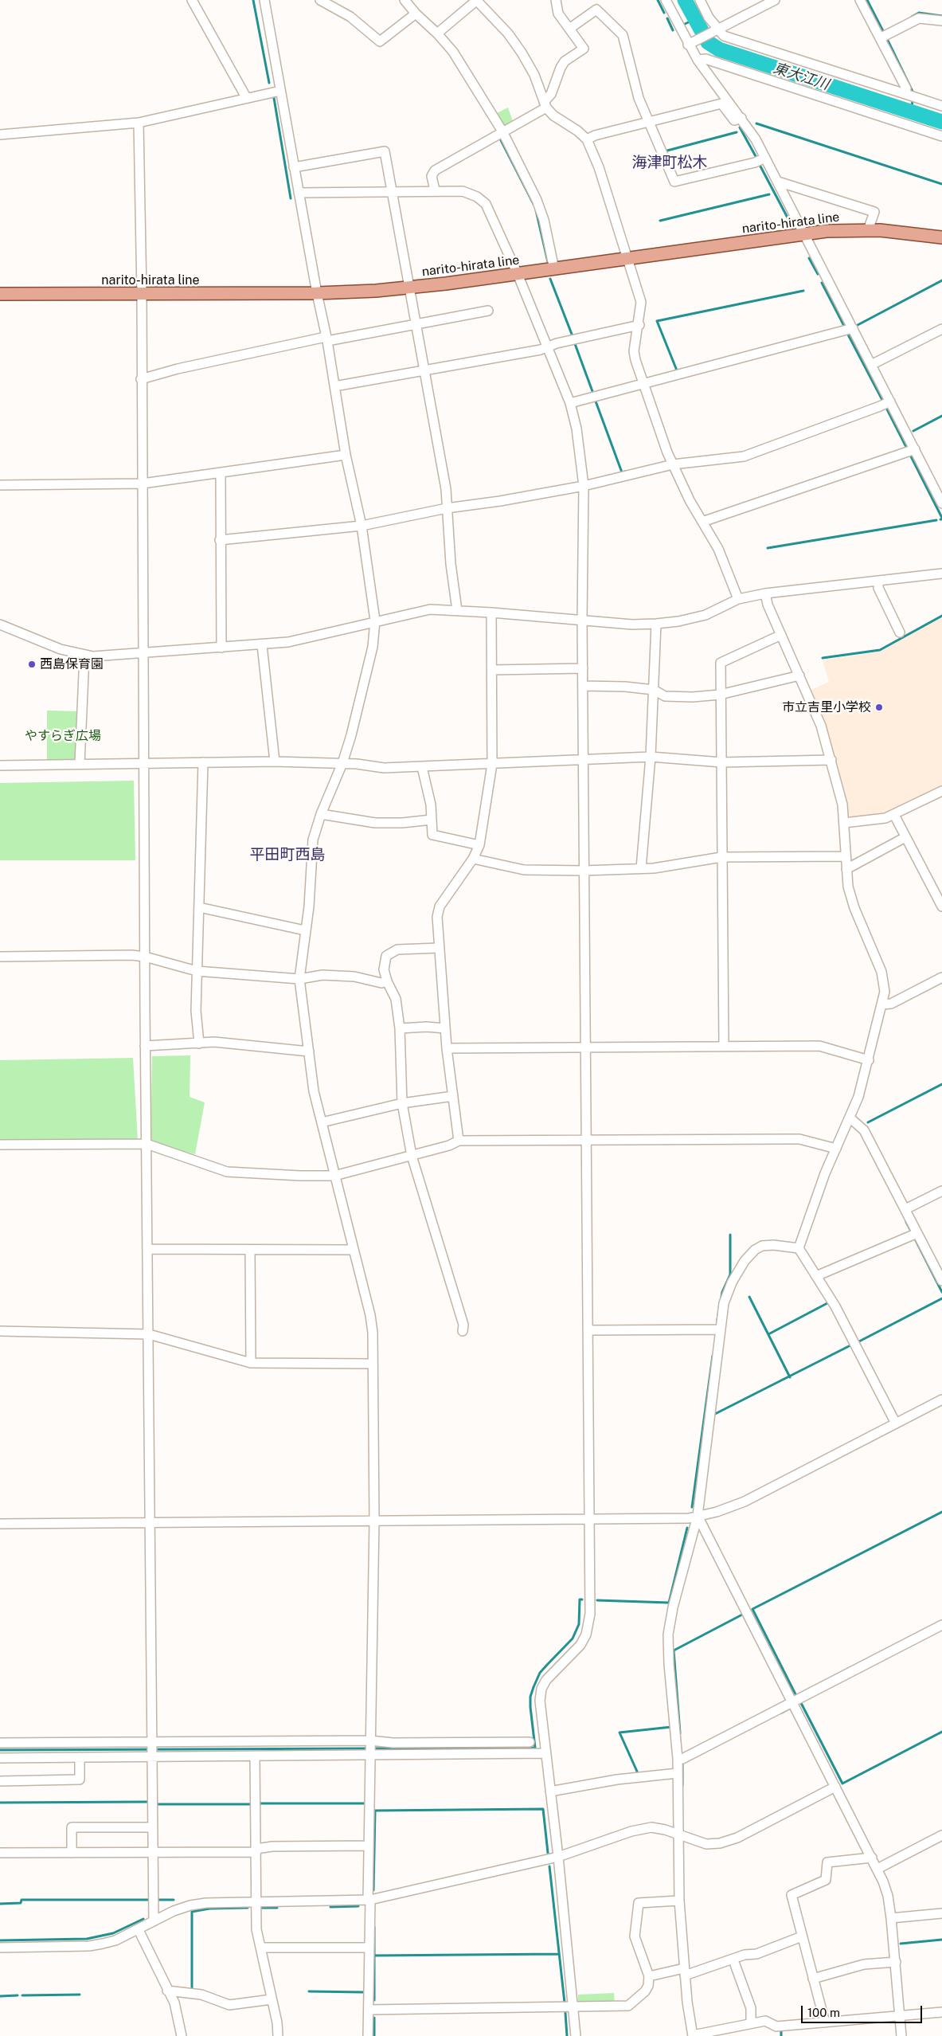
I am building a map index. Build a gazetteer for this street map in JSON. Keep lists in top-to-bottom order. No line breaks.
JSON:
{"streets":{"main road":["narito-hirata line"]},"districts":["海津町松木","平田町西島"],"water":["東大江川"],"parks":["やすらぎ広場"],"places":["西島保育園","市立吉里小学校"],"scale_bar":"100 m"}
